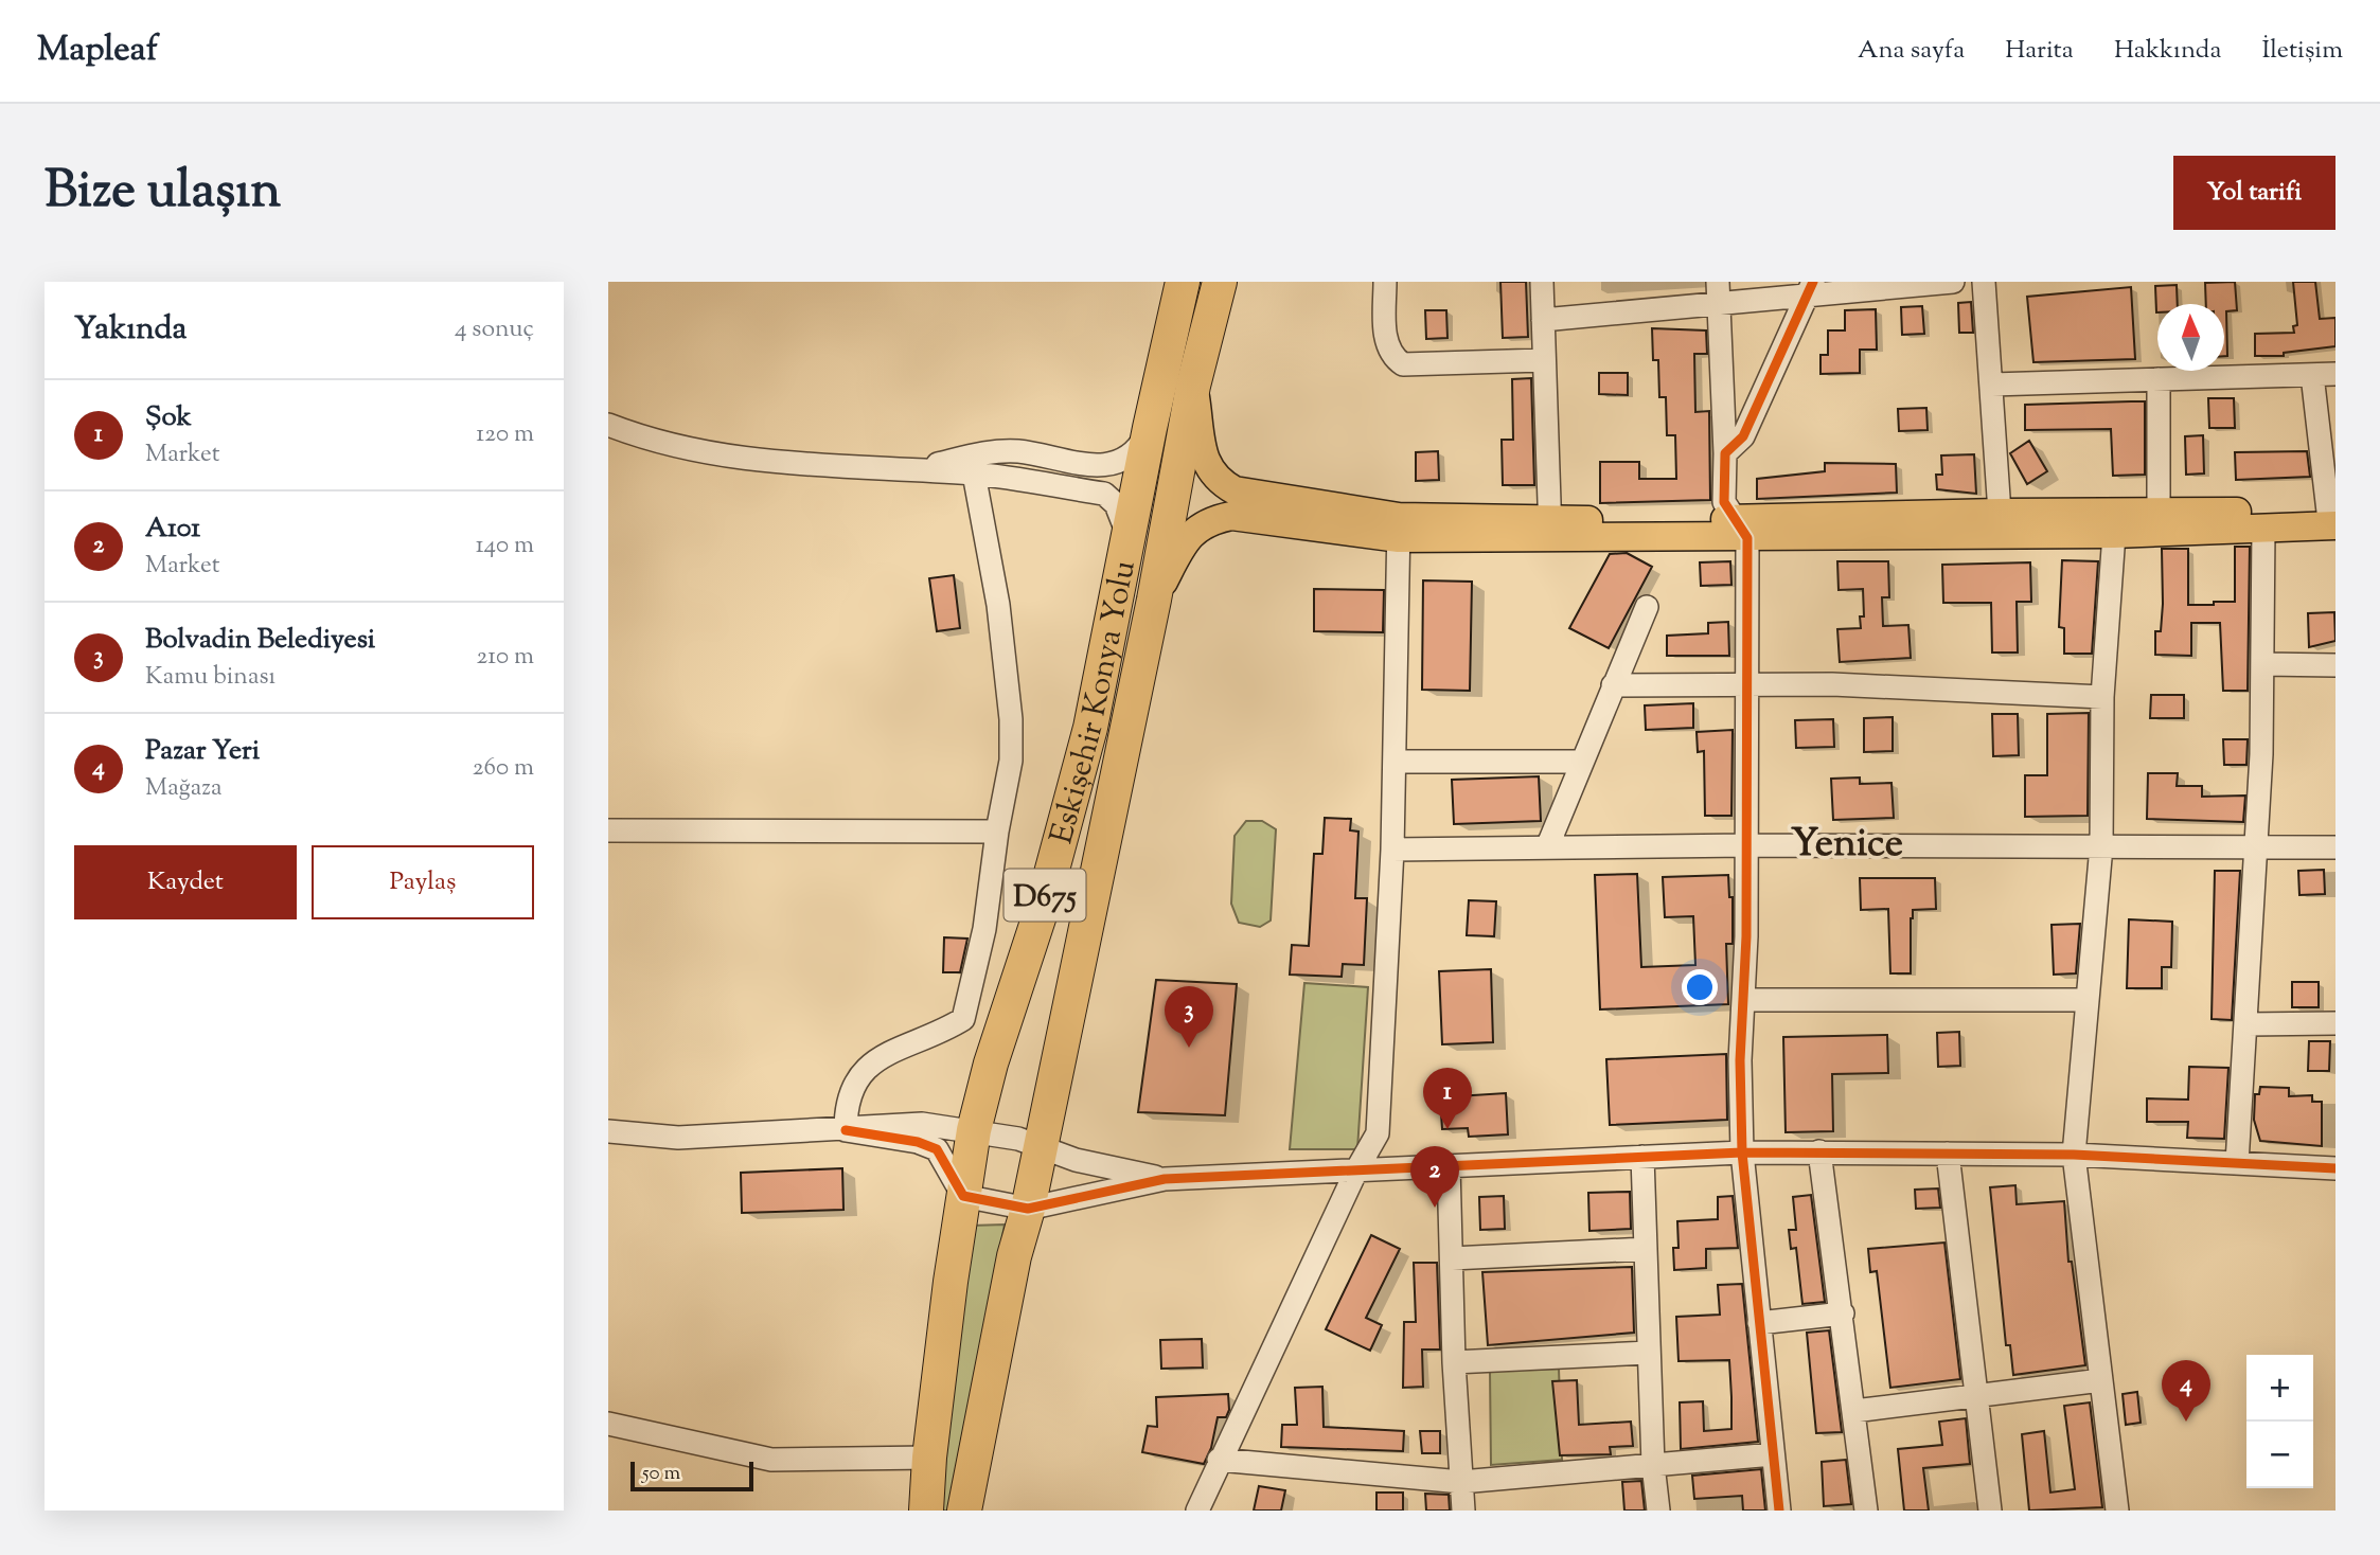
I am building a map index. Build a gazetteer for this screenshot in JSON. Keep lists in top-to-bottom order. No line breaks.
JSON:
{"streets":{"highway":["Eskişehir Konya Yolu","D675"]},"districts":["Yenice"],"scale_bar":"50 m","north":"top","page":{"header":"Mapleaf","nav":["Ana sayfa","Harita","Hakkında","İletişim"],"title":"Bize ulaşın","buttons":["Yol tarifi",["Kaydet","Paylaş"]],"heading":["Yakında","4 sonuç"],"list":[{"mark":"1","name":"Şok","note":"Market","value":"120 m"},{"mark":"2","name":"A101","note":"Market","value":"140 m"},{"mark":"3","name":"Bolvadin Belediyesi","note":"Kamu binası","value":"210 m"},{"mark":"4","name":"Pazar Yeri","note":"Mağaza","value":"260 m"}],"pins":["3","1","2","4"],"map_buttons":["+","−"],"scale":"50 m"}}
